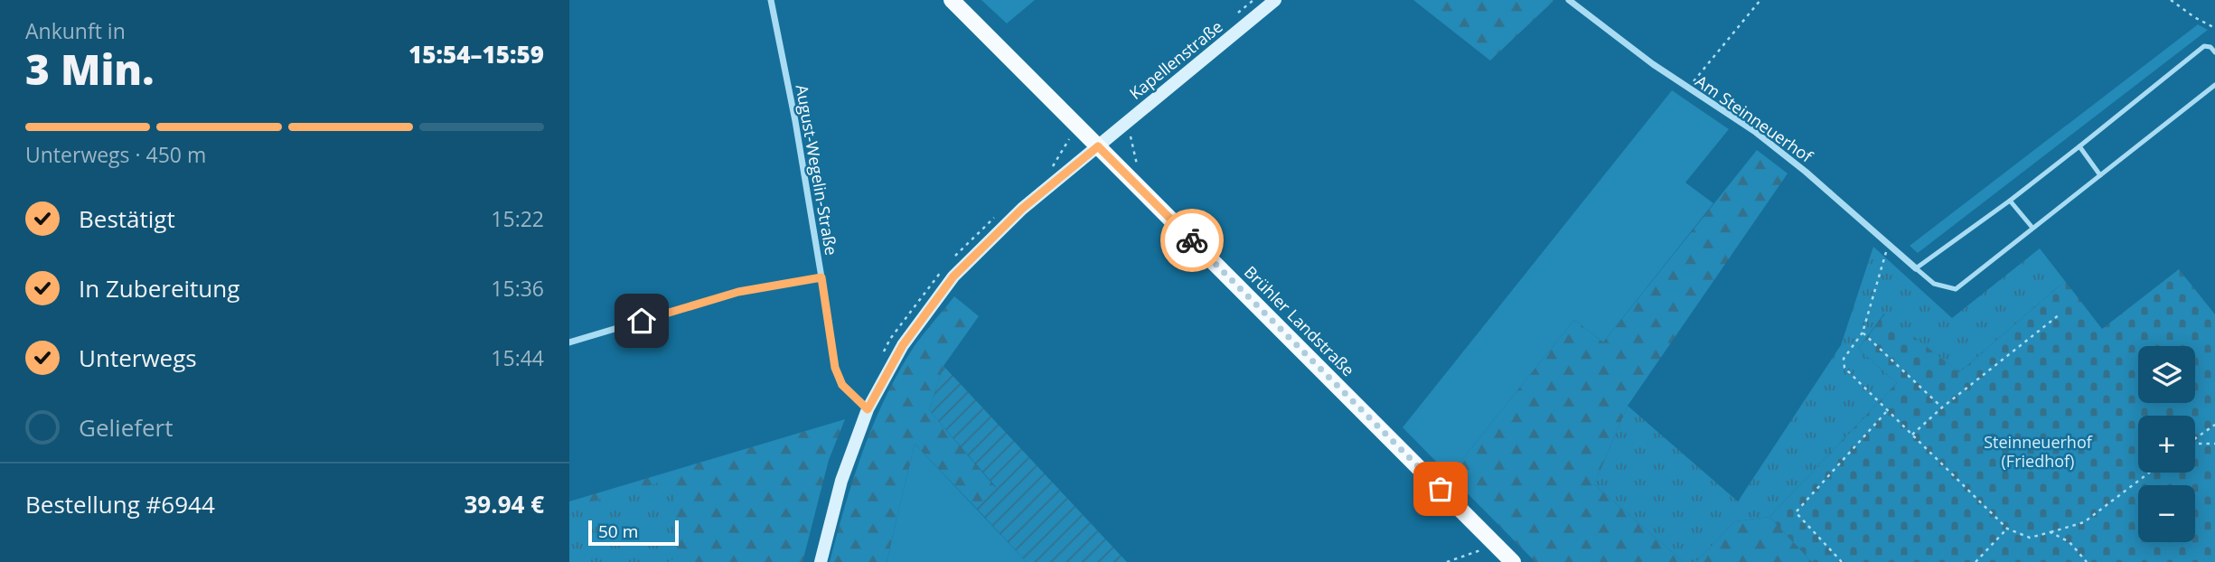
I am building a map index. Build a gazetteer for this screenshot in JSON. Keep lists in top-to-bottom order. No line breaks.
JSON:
{"streets":{"main road":["Kapellenstraße","Brühler Landstraße"],"street":["Am Steinneuerhof","August-Wegelin-Straße"]},"crossings":[["Kapellenstraße","August-Wegelin-Straße"],["Kapellenstraße","Brühler Landstraße"]],"parks":["Steinneuerhof (Friedhof)"],"scale_bar":"50 m","page":{"heading":["3 Min.","Ankunft in","15:54–15:59"],"panel":["Bestellung #6944","39.94 €"],"bar":"Unterwegs · 450 m","list":[["Bestätigt","15:22"],["In Zubereitung","15:36"],["Unterwegs","15:44"],"Geliefert"],"map_buttons":["+","−"],"scale":"50 m"}}
